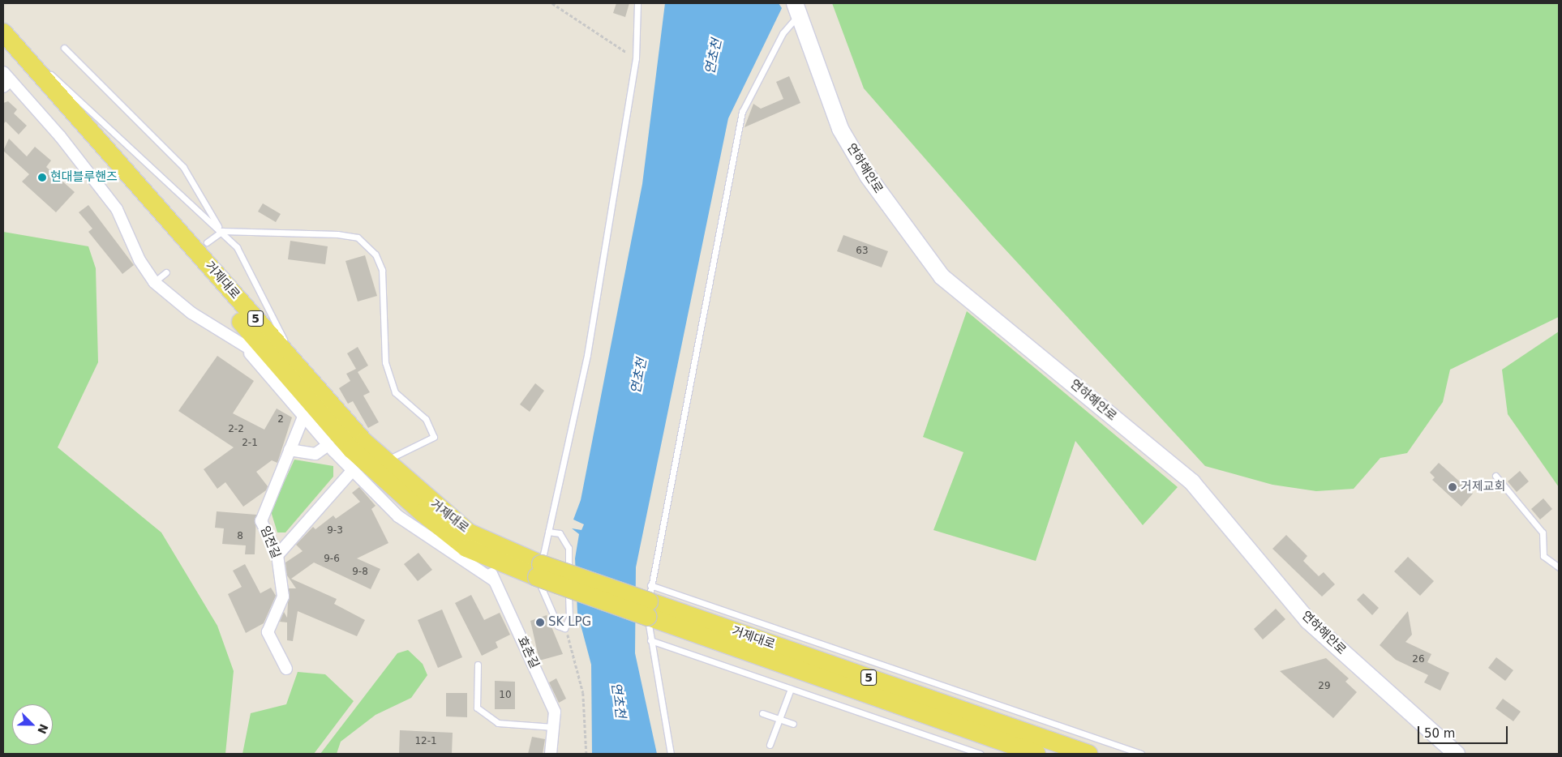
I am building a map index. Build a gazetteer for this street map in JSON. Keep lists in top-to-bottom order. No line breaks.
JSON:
{"streets":{"main road":["거제대로","5"],"street":["연하해안로","임전길","효촌길"]},"crossings":[["거제대로","효촌길"]],"water":["연초천"],"places":["현대블루핸즈","거제교회","SK LPG"],"house_numbers":["63","2","2-2","2-1","9-3","8","9-6","9-8","26","29","10","12-1"],"scale_bar":"50 m","north":"bottom right"}
